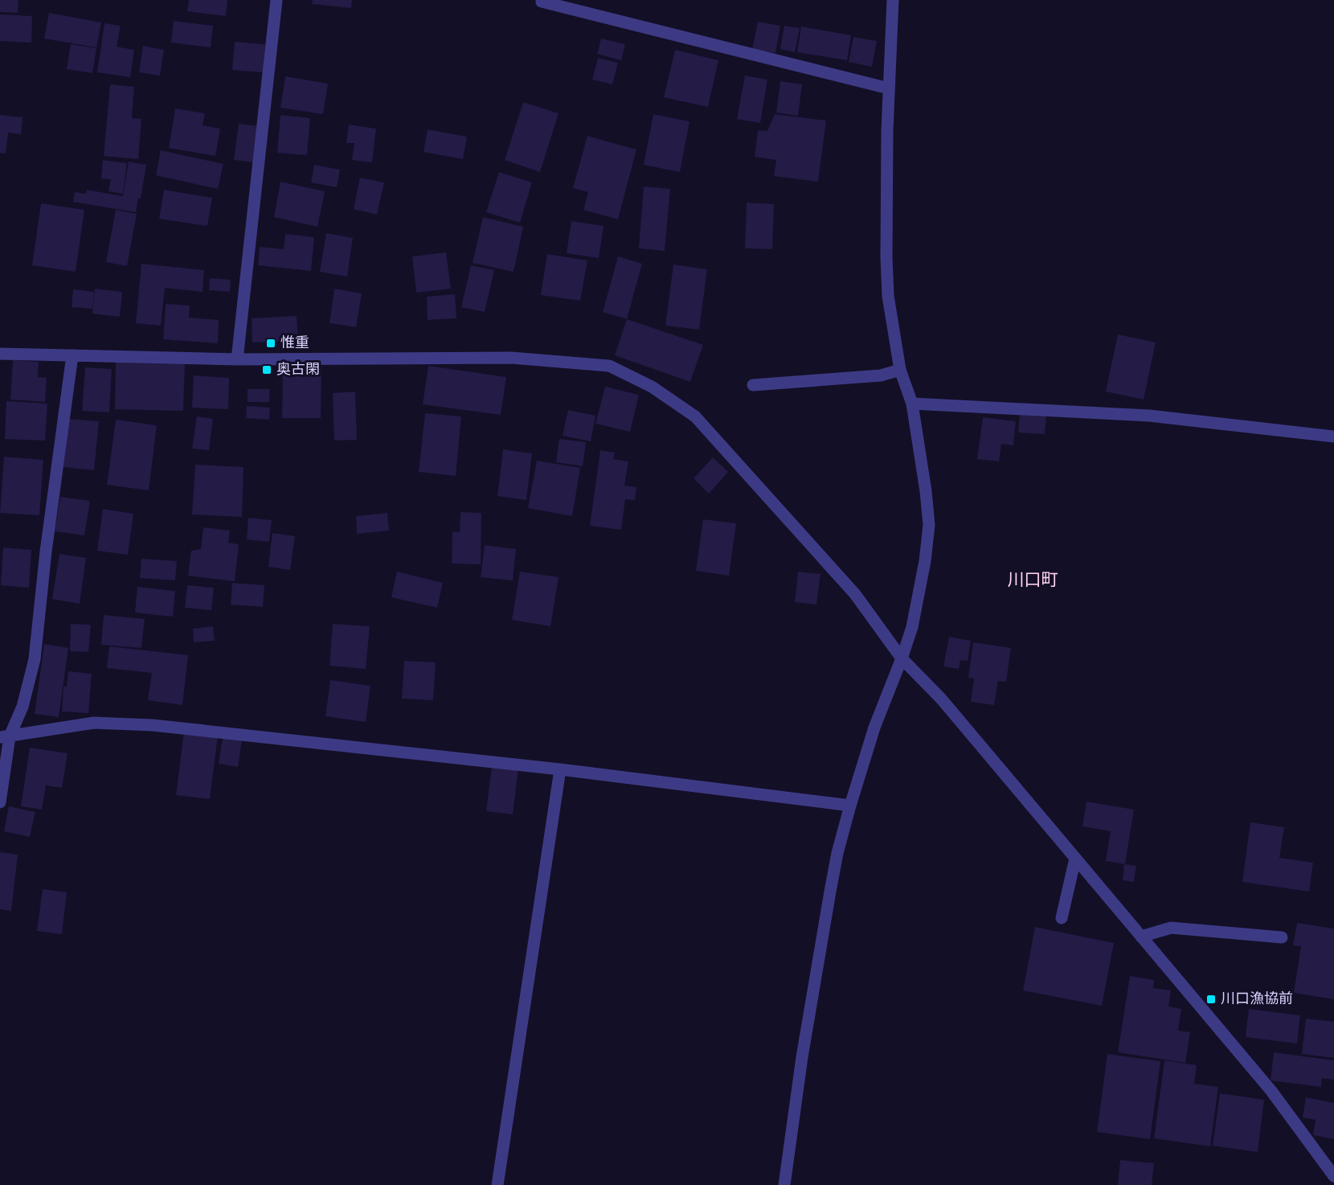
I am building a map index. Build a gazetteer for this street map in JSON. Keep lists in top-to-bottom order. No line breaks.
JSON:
{"districts":["川口町"],"places":{"transit":["惟重","奥古閑","川口漁協前"]}}
